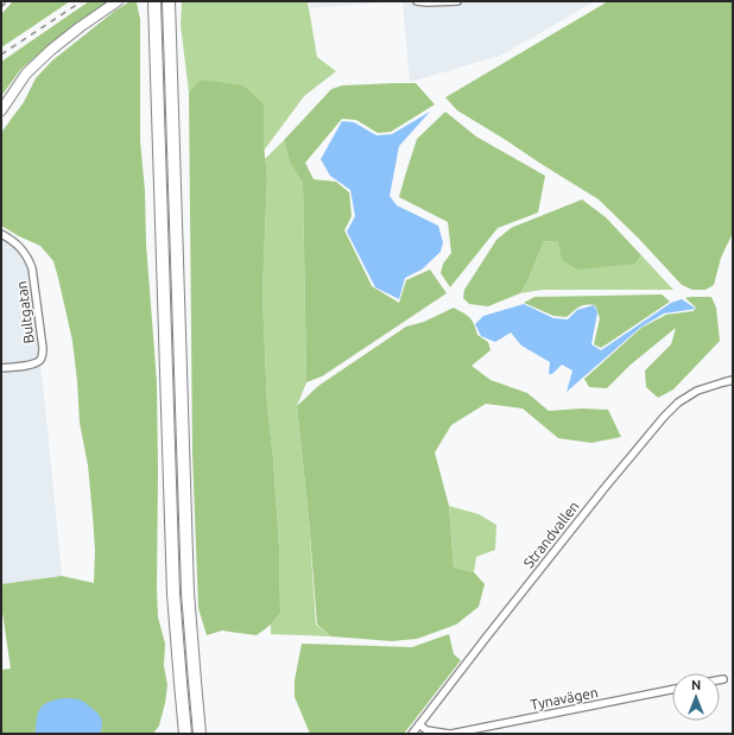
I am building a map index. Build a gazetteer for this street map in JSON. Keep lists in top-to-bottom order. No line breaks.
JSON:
{"streets":{"street":["Bultgatan","Strandvallen","Tynavägen"]},"crossings":[["Strandvallen","Tynavägen"]],"north":"top"}
